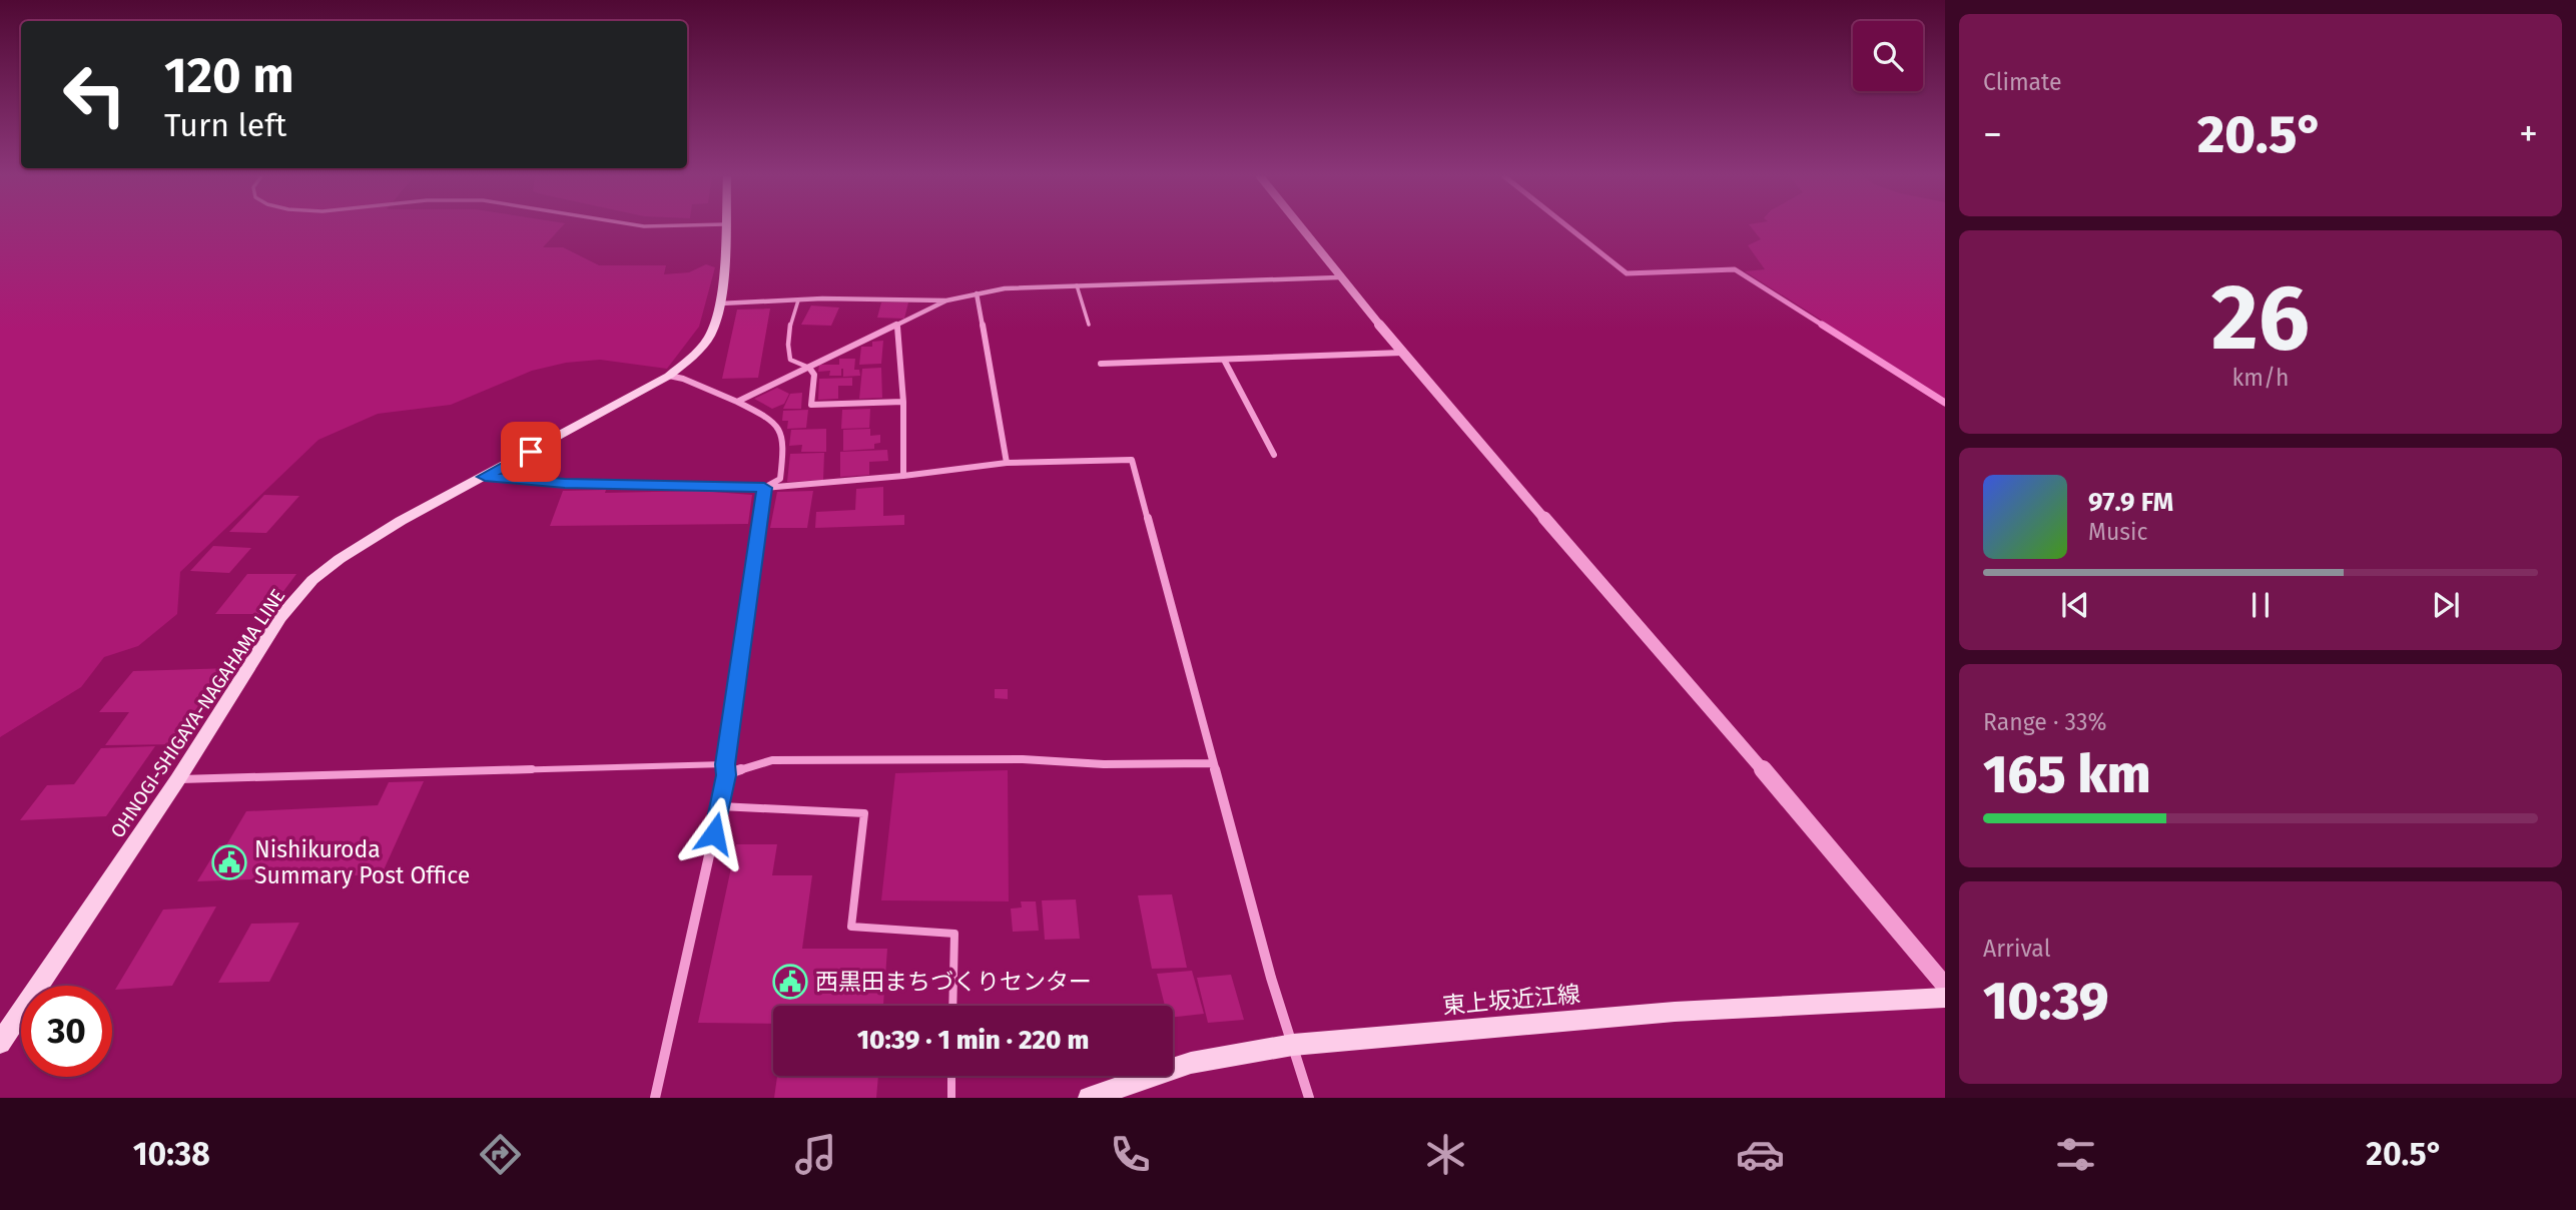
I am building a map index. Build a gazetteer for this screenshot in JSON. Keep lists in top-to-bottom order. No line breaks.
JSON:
{"streets":{"main road":["OHNOGI-SHIGAYA-NAGAHAMA LINE","東上坂近江線"]},"places":{"public building":["Nishikuroda Summary Post Office","西黒田まちづくりセンター"]},"page":{"tile":["Climate",["26","km/h"],["Range · 33%","165 km"],["Arrival","10:39"]],"turn":["120 m","Turn left"],"heat":["−","20.5°","+"],"song":["97.9 FM","Music"],"limit":"30","trip":"10:39 · 1 min · 220 m","tabs":["10:38","20.5°"]}}
